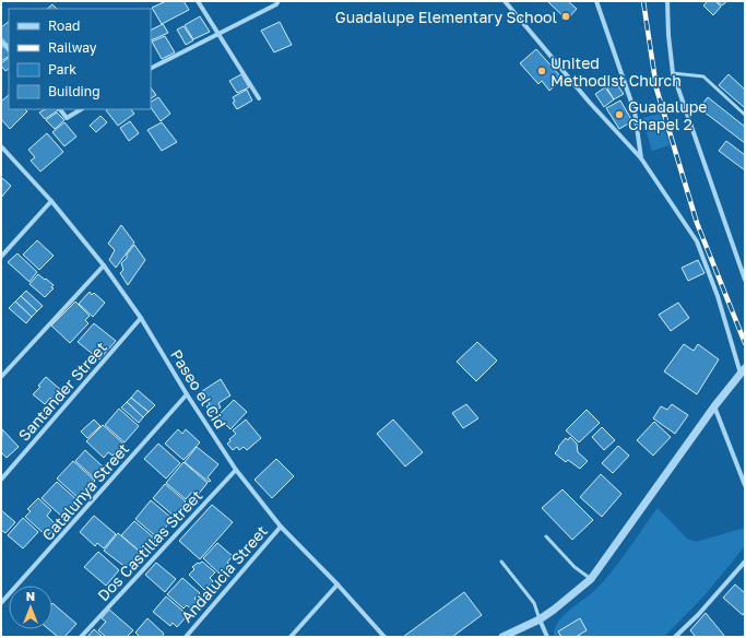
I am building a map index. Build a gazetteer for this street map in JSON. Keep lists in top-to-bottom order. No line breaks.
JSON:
{"streets":{"street":["Paseo el Cid","Santander Street","Catalunya Street","Dos Castillas Street","Andalucia Street"]},"crossings":[["Paseo el Cid","Santander Street"],["Paseo el Cid","Catalunya Street"],["Paseo el Cid","Dos Castillas Street"],["Paseo el Cid","Andalucia Street"]],"places":["Guadalupe Elementary School","United Methodist Church","Guadalupe Chapel 2"],"legend":["Road","Railway","Park","Building"],"north":"top"}
